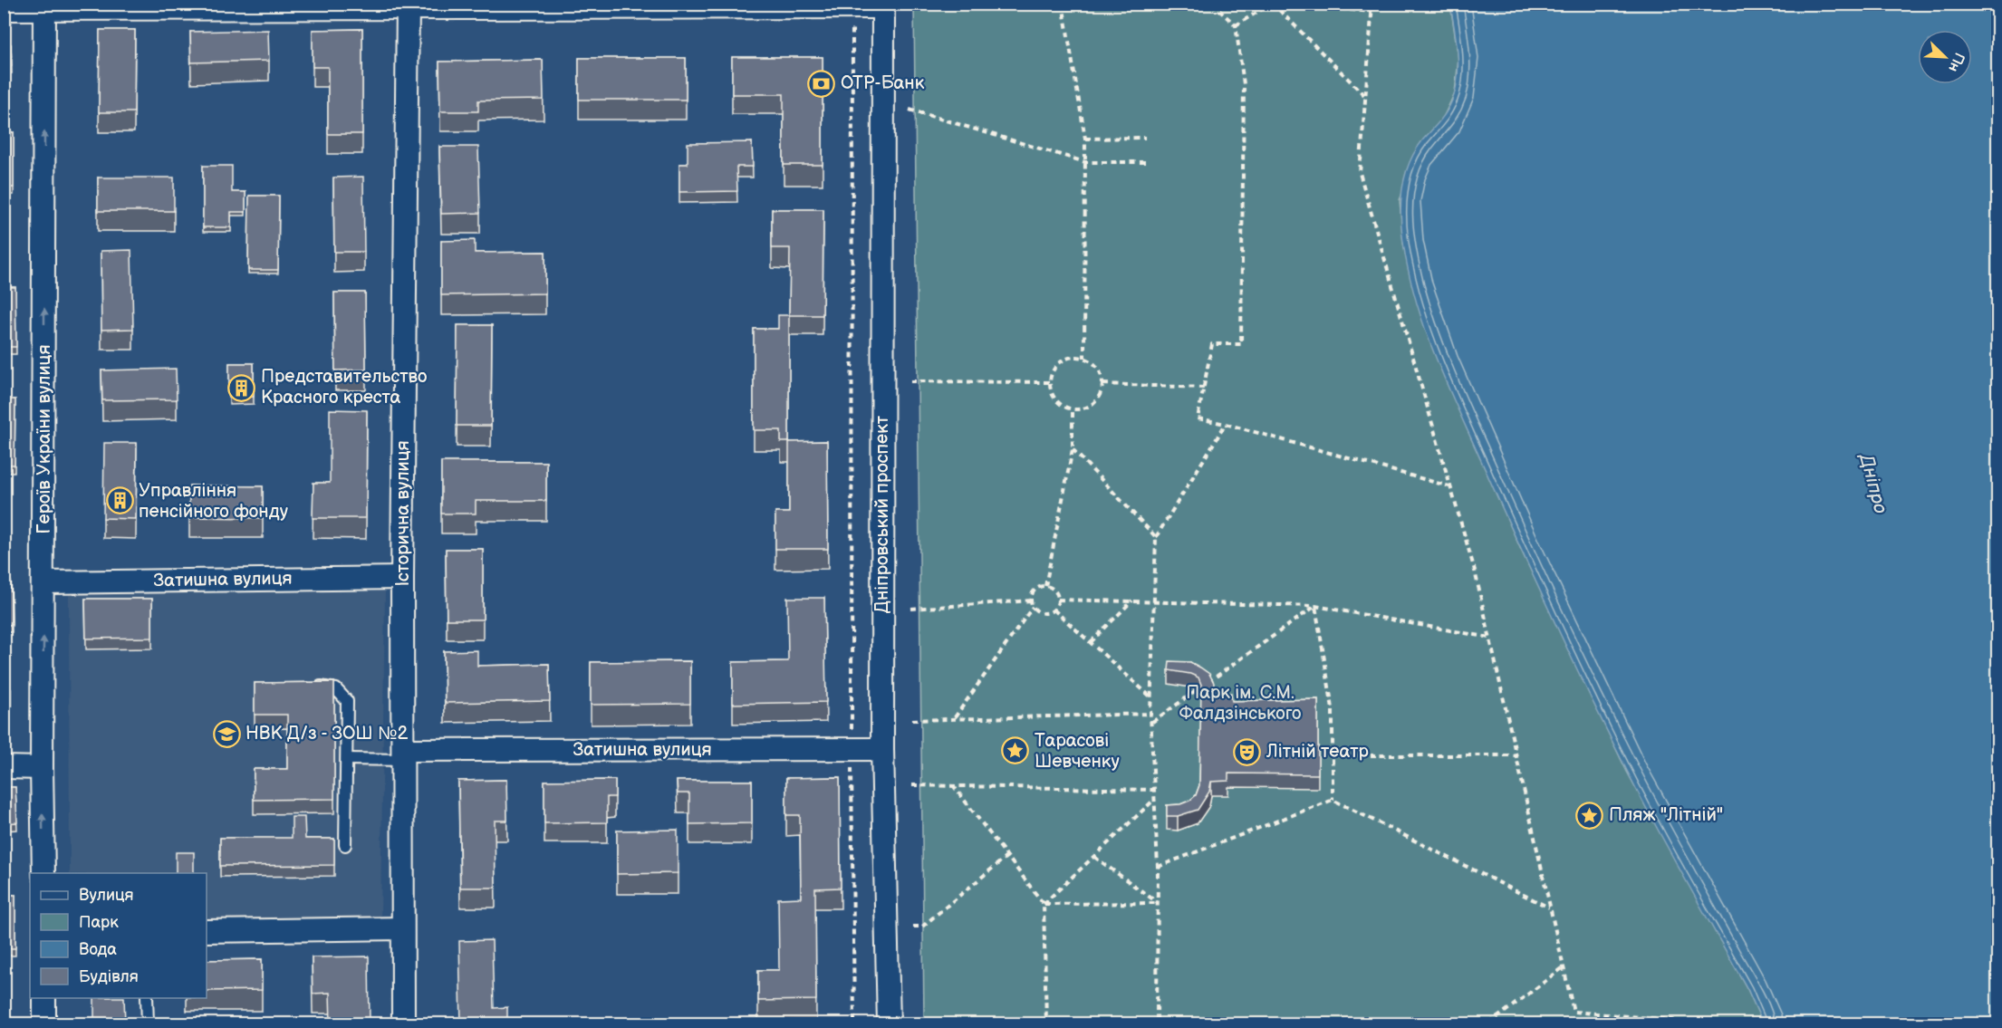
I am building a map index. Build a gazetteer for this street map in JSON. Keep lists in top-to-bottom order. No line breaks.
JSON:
{"streets":{"street":["Героїв України вулиця","Історична вулиця","Дніпровський проспект","Затишна вулиця"]},"crossings":[["Героїв України вулиця","Затишна вулиця"],["Історична вулиця","Затишна вулиця"],["Дніпровський проспект","Затишна вулиця"]],"one_way":["Героїв України вулиця"],"water":["Дніпро"],"parks":["Парк ім. С.М. Фалдзінського"],"places":{"bank":["ОТР-Банк"],"building":["Представительство Красного креста","Управління пенсійного фонду"],"school or university":["НВК Д/з - ЗОШ №2"],"place":["Тарасові Шевченку","Пляж \"Літній\""],"theatre":["Літній театр"]},"legend":["Вулиця","Парк","Вода","Будівля"],"north":"bottom right"}
